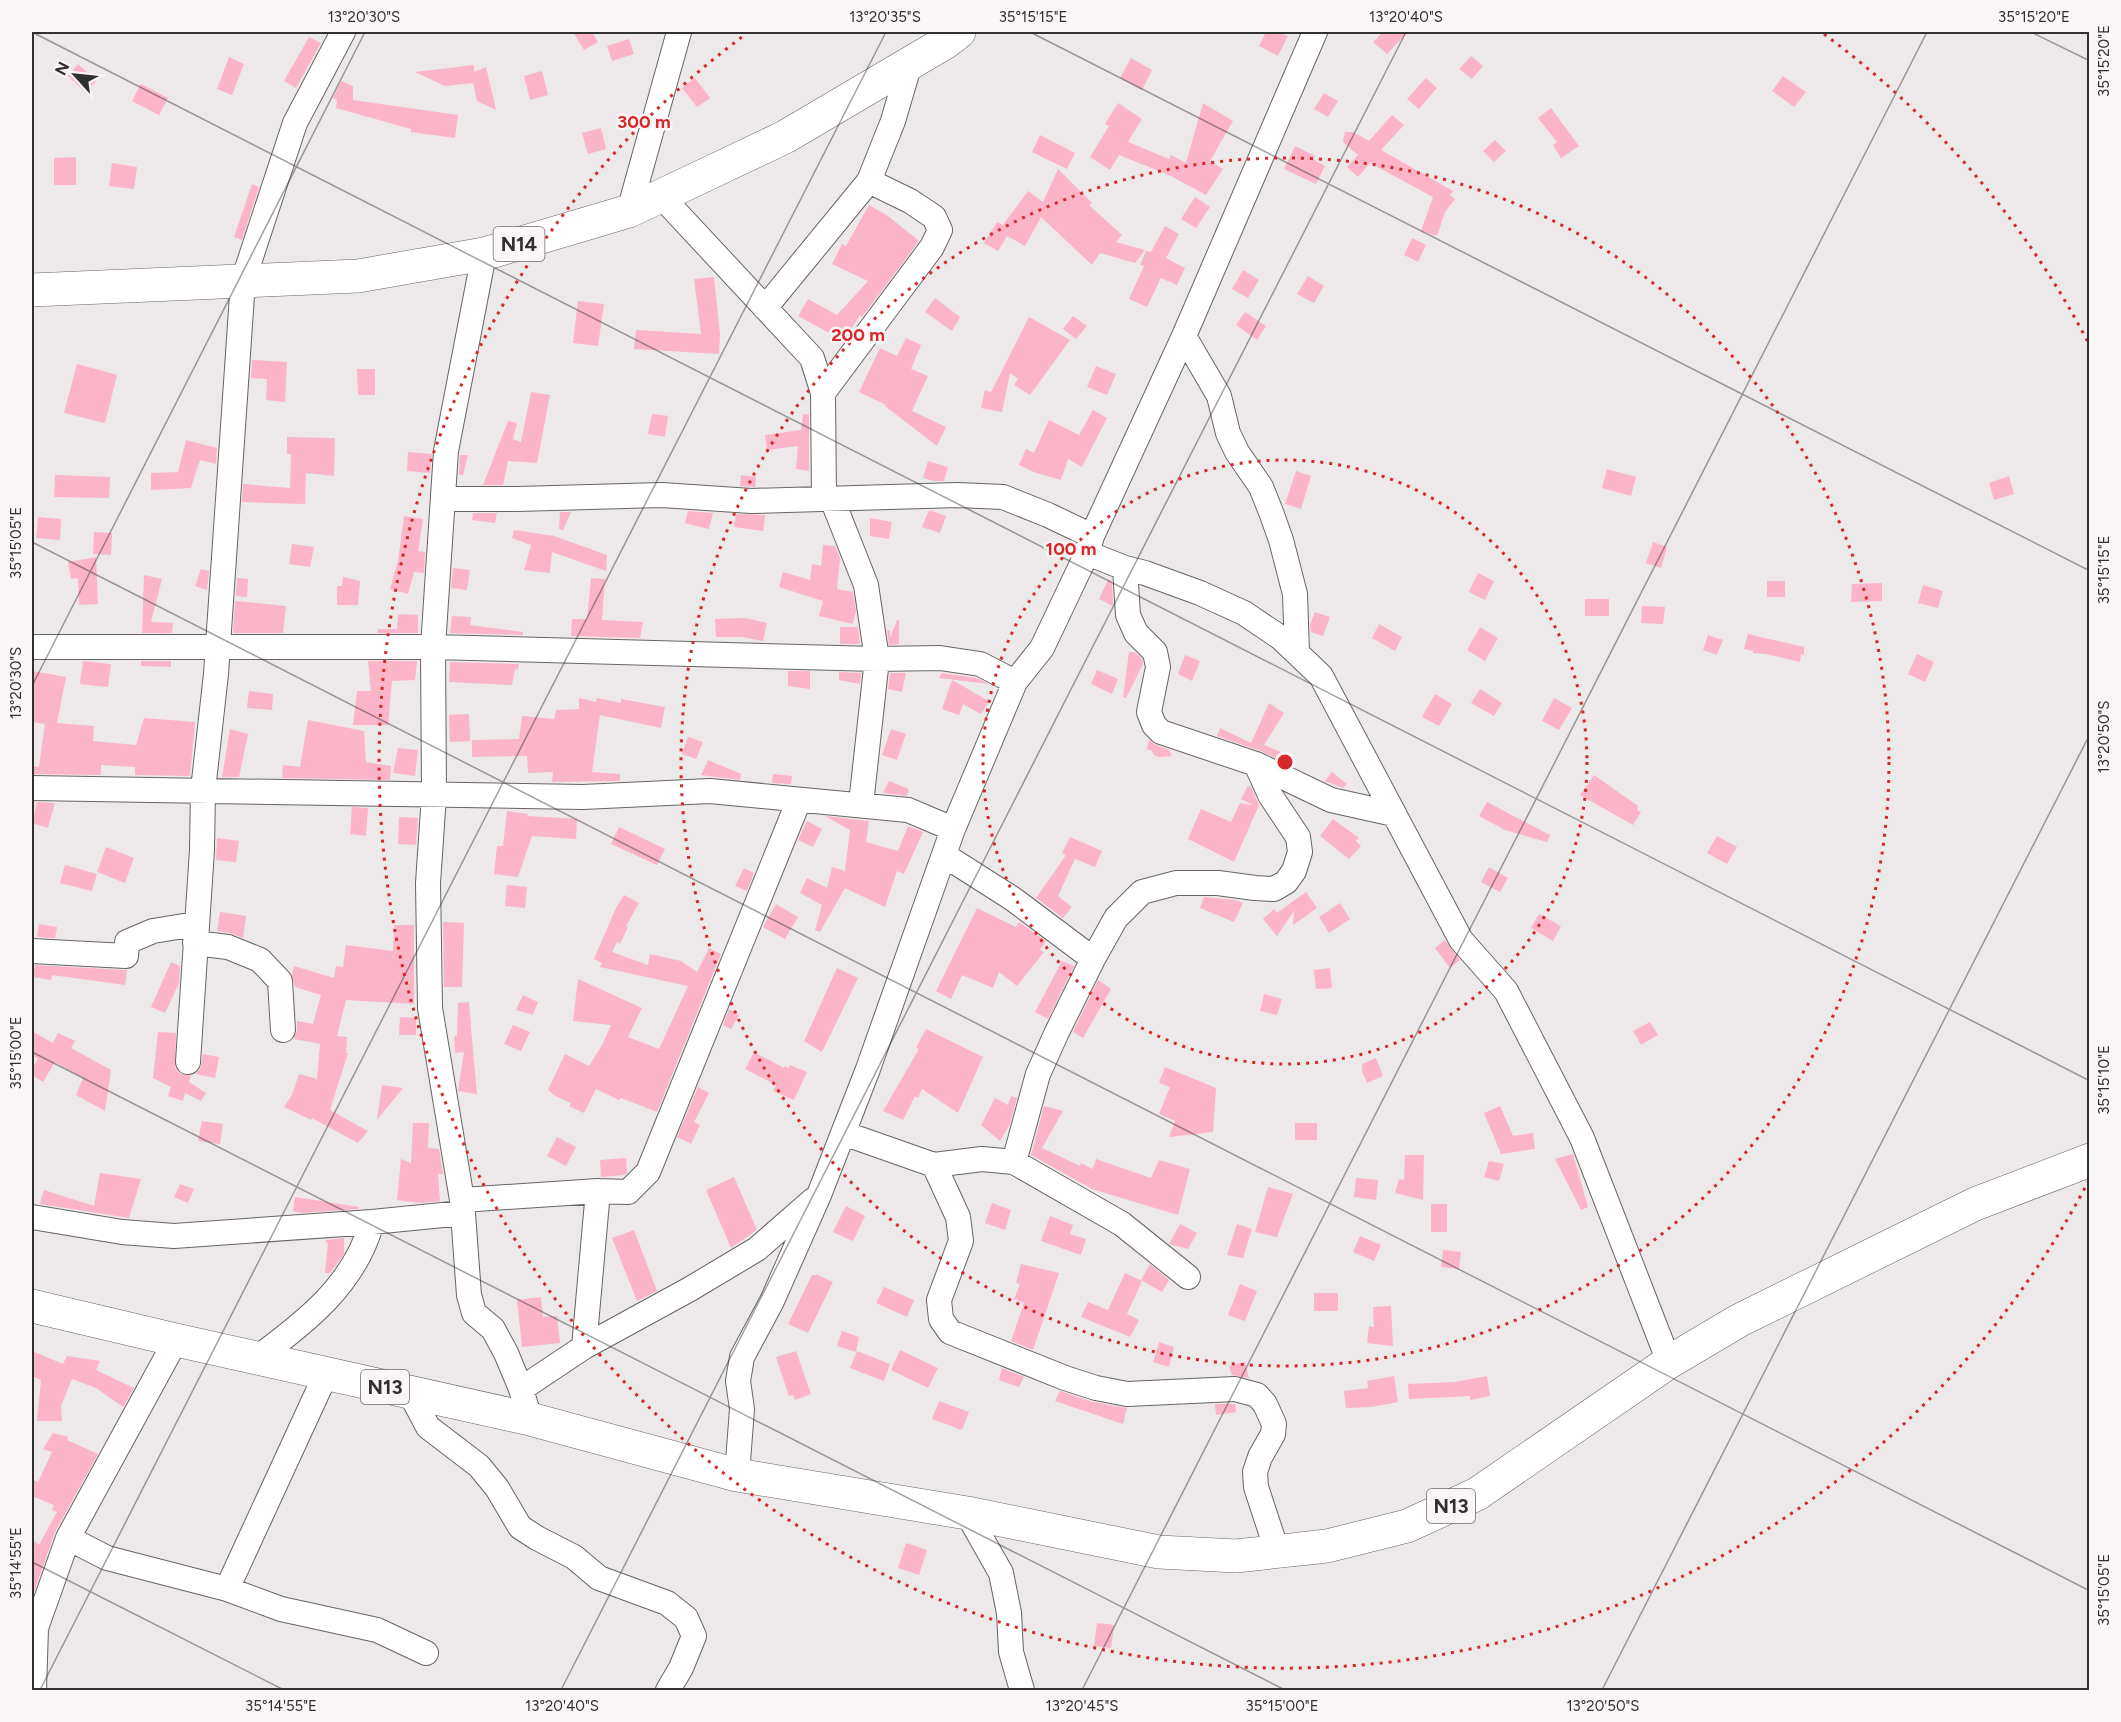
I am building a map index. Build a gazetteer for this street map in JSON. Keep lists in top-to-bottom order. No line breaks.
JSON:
{"streets":{"main road":["N14","N13"]},"north":"top left","coordinates":["13°20'30\"S","13°20'35\"S","35°15'15\"E","13°20'40\"S","35°15'20\"E","35°15'05\"E","13°20'50\"S","35°15'00\"E","35°15'10\"E","35°14'55\"E","13°20'45\"S"],"rings":["300 m","200 m","100 m"]}
